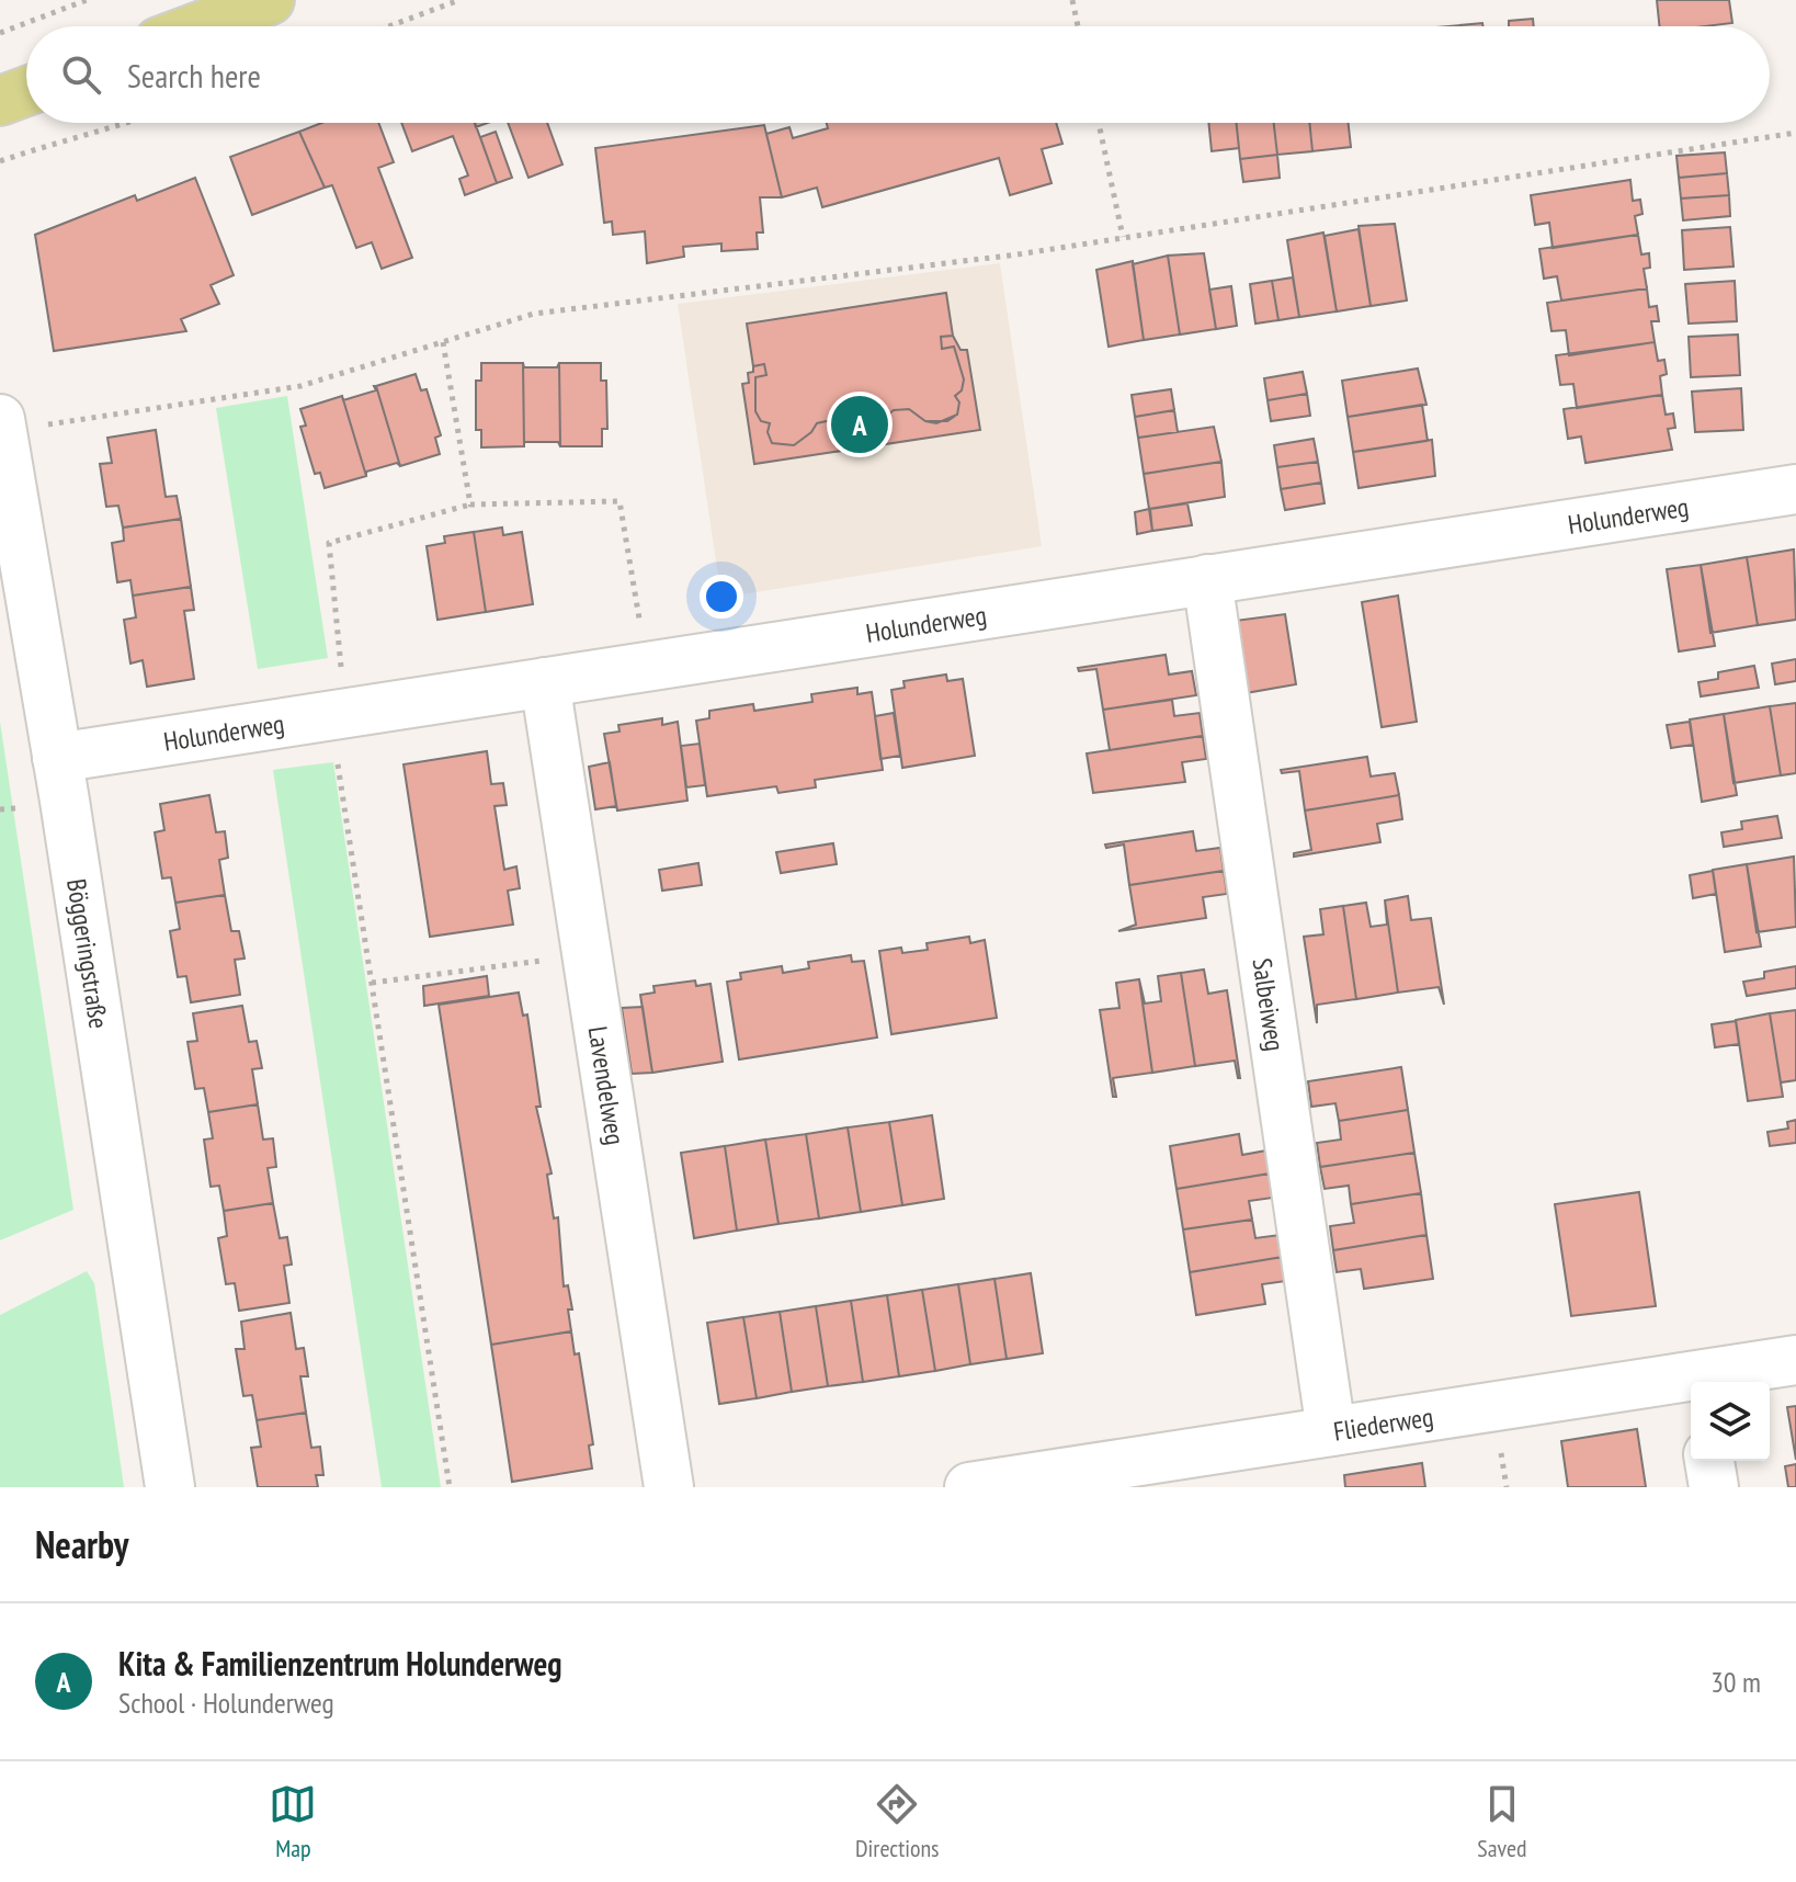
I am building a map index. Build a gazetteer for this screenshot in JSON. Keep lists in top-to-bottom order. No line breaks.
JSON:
{"streets":{"street":["Holunderweg","Böggeringstraße","Salbeiweg","Lavendelweg","Fliederweg"]},"crossings":[["Holunderweg","Böggeringstraße"],["Holunderweg","Salbeiweg"],["Holunderweg","Lavendelweg"],["Salbeiweg","Fliederweg"]],"page":{"search":"Search here","pins":"A","heading":"Nearby","list":[{"mark":"A","name":"Kita & Familienzentrum Holunderweg","note":"School · Holunderweg","value":"30 m"}],"nav":["Map","Directions","Saved"]}}
